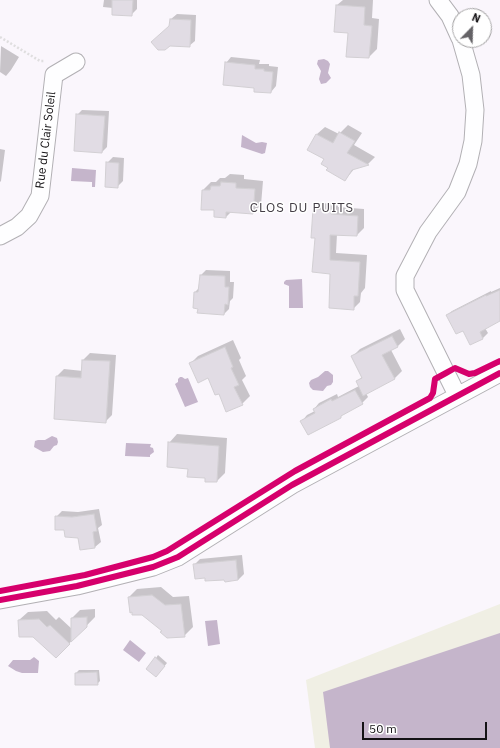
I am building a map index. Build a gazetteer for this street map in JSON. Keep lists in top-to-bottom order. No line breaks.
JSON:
{"streets":{"street":["Rue du Clair Soleil"]},"districts":["CLOS DU PUITS"],"scale_bar":"50 m","north":"top right"}
